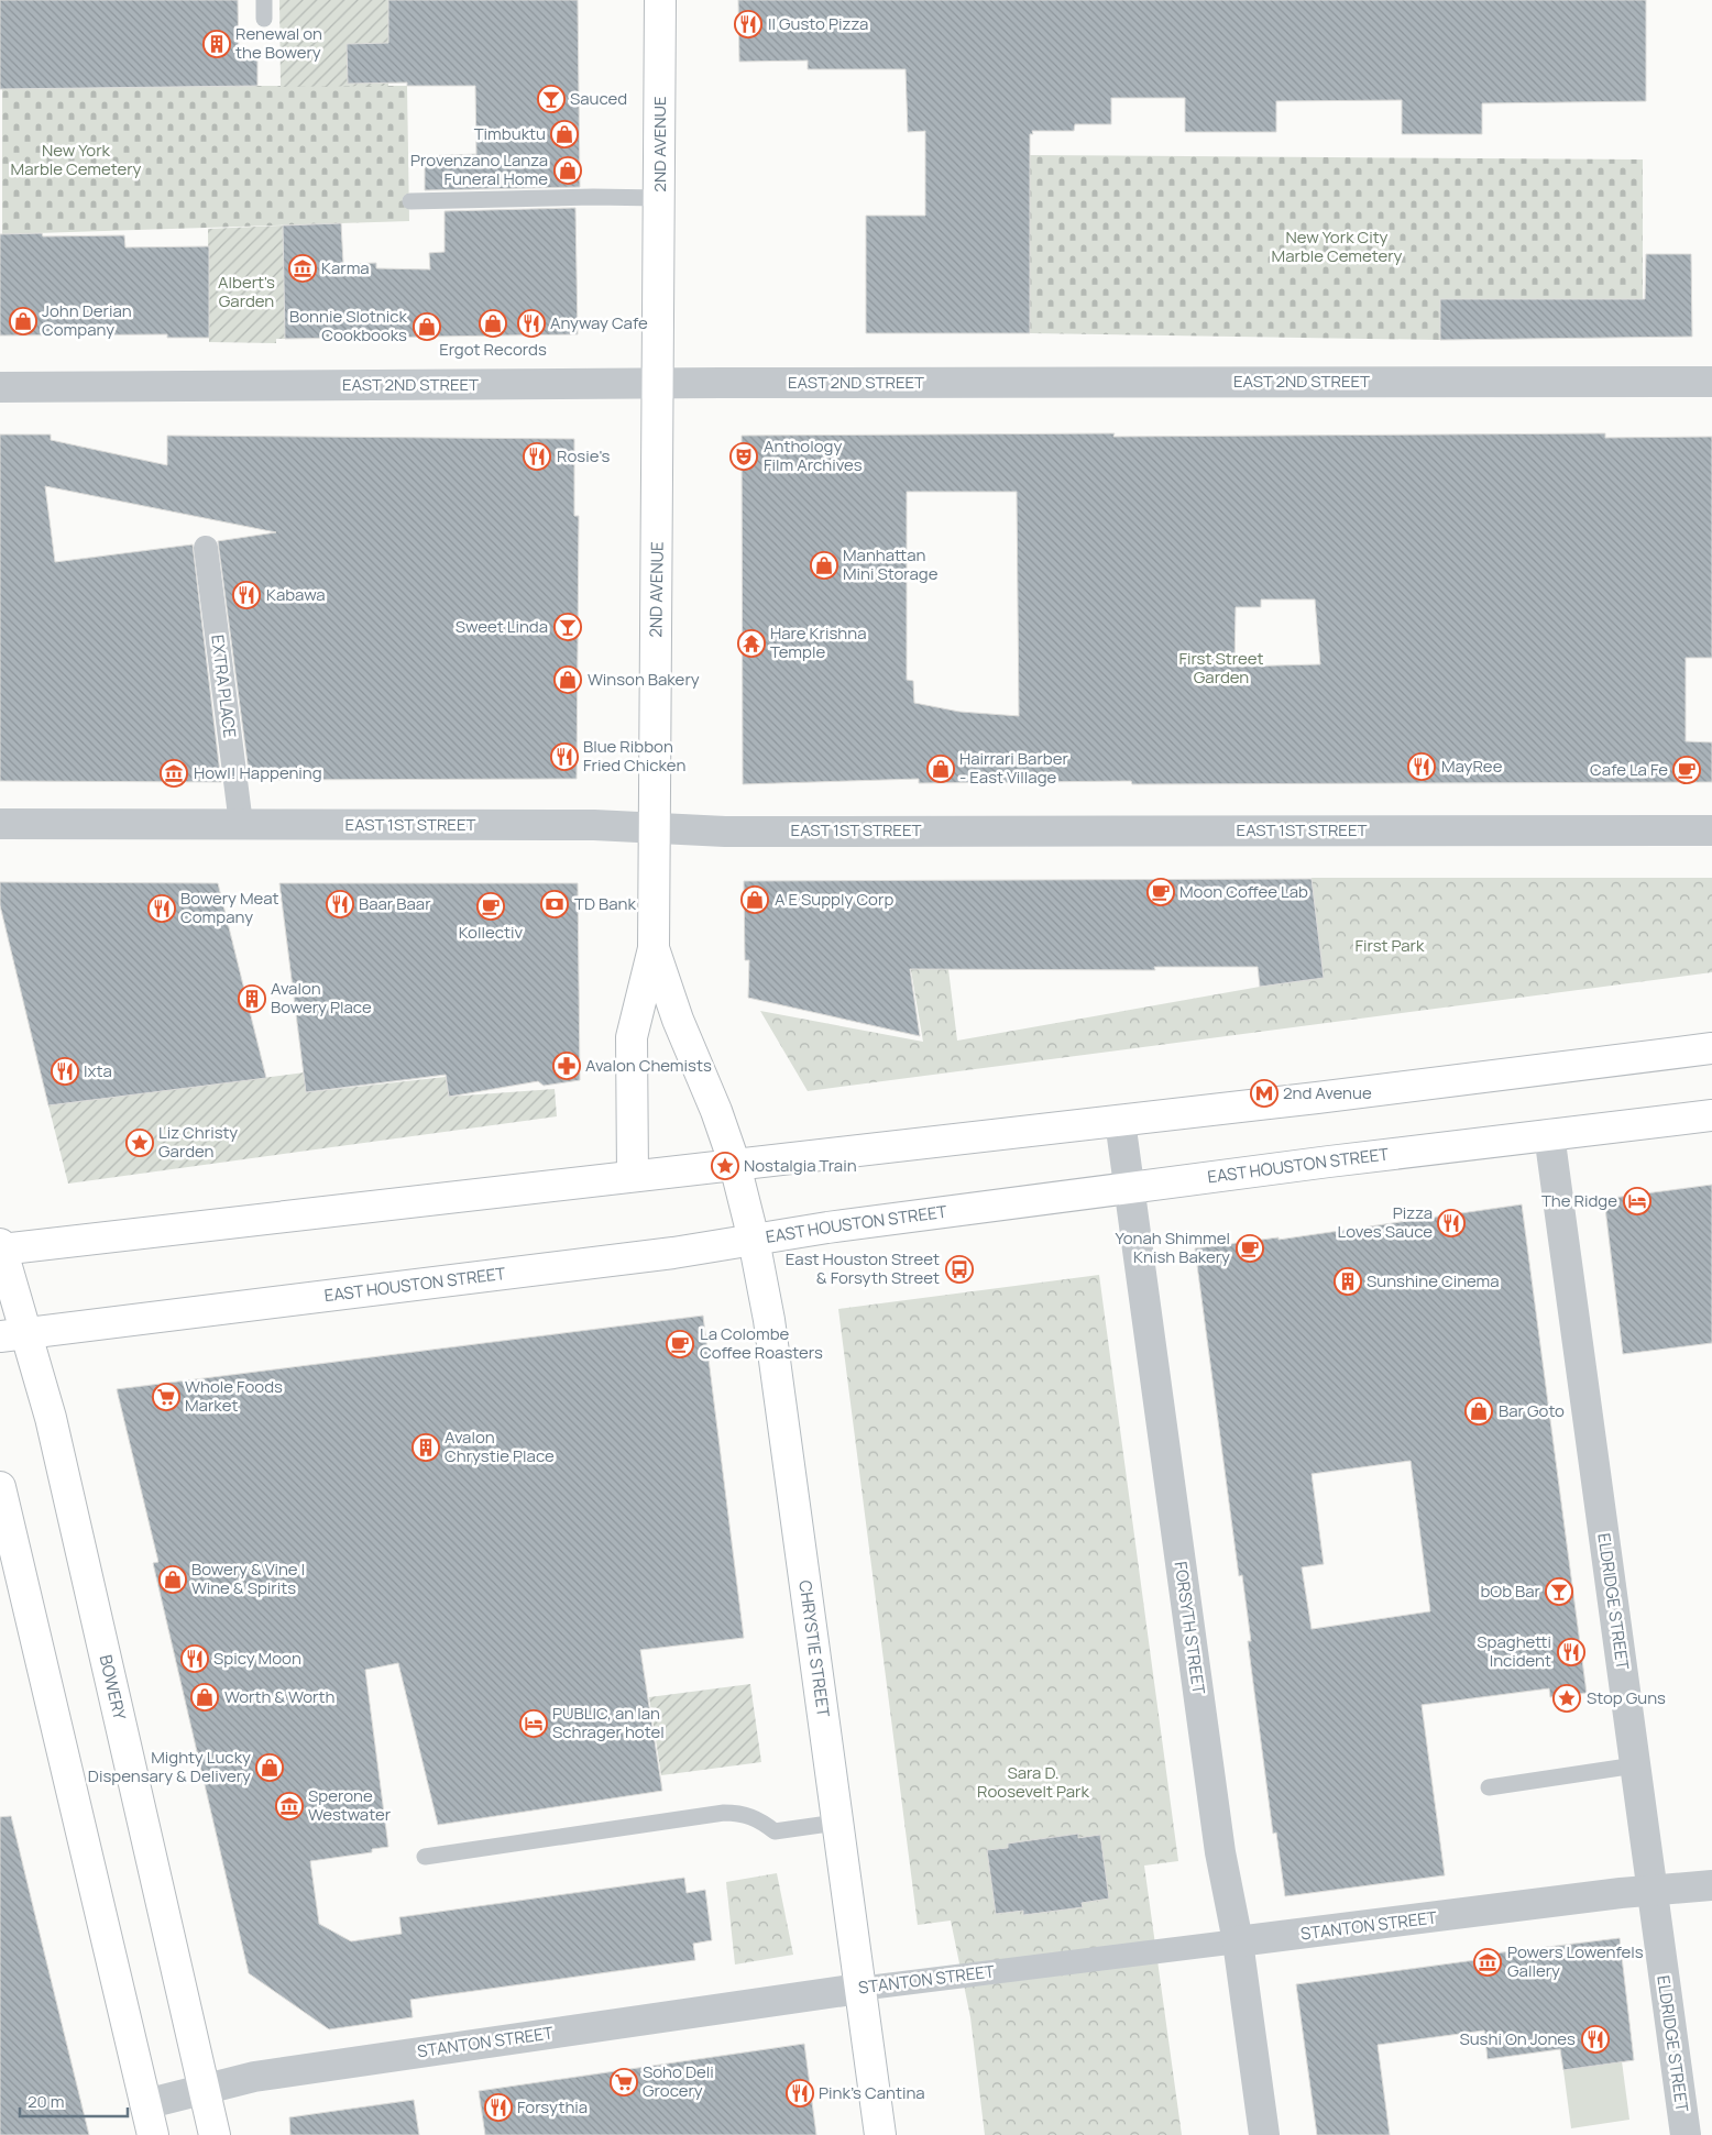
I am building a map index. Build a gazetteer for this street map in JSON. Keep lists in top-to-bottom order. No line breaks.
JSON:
{"streets":{"main road":["2ND AVENUE","EAST HOUSTON STREET","CHRYSTIE STREET","BOWERY"],"street":["EAST 2ND STREET","EXTRA PLACE","EAST 1ST STREET","ELDRIDGE STREET","FORSYTH STREET","STANTON STREET"]},"crossings":[["2ND AVENUE","EAST 2ND STREET"],["2ND AVENUE","EAST 1ST STREET"],["2ND AVENUE","CHRYSTIE STREET"],["EXTRA PLACE","EAST 1ST STREET"],["EAST HOUSTON STREET","ELDRIDGE STREET"],["EAST HOUSTON STREET","FORSYTH STREET"],["EAST HOUSTON STREET","CHRYSTIE STREET"],["EAST HOUSTON STREET","BOWERY"],["ELDRIDGE STREET","STANTON STREET"],["FORSYTH STREET","STANTON STREET"],["CHRYSTIE STREET","STANTON STREET"],["BOWERY","STANTON STREET"]],"parks":["New York Marble Cemetery","New York City Marble Cemetery","Albert's Garden","First Street Garden","First Park","Sara D. Roosevelt Park"],"places":{"restaurant":["Il Gusto Pizza","Anyway Cafe","Rosie's","Kabawa","Blue Ribbon Fried Chicken","MayRee","Baar Baar","Bowery Meat Company","Ixta","Pizza Loves Sauce","Spaghetti Incident","Spicy Moon","Sushi On Jones","Pink's Cantina","Forsythia"],"building":["Renewal on the Bowery","Avalon Bowery Place","Sunshine Cinema","Avalon Chrystie Place"],"bar":["Sauced","Sweet Linda","bOb Bar"],"shop":["Timbuktu","Provenzano Lanza Funeral Home","John Derian Company","Ergot Records","Bonnie Slotnick Cookbooks","Manhattan Mini Storage","Winson Bakery","Hairrari Barber - East Village","A E Supply Corp","Bar Goto","Bowery & Vine | Wine & Spirits","Worth & Worth","Mighty Lucky Dispensary & Delivery"],"museum":["Karma","Howl! Happening","Sperone Westwater","Powers Lowenfels Gallery"],"theatre":["Anthology Film Archives"],"temple":["Hare Krishna Temple"],"cafe":["Cafe La Fe","Moon Coffee Lab","Kollectiv","Yonah Shimmel Knish Bakery","La Colombe Coffee Roasters"],"bank":["TD Bank"],"pharmacy":["Avalon Chemists"],"metro station":["2nd Avenue"],"place":["Liz Christy Garden","Nostalgia Train","Stop Guns"],"hotel":["The Ridge","PUBLIC, an Ian Schrager hotel"],"bus stop":["East Houston Street & Forsyth Street"],"supermarket":["Whole Foods Market","Soho Deli Grocery"]},"scale_bar":"20 m"}
